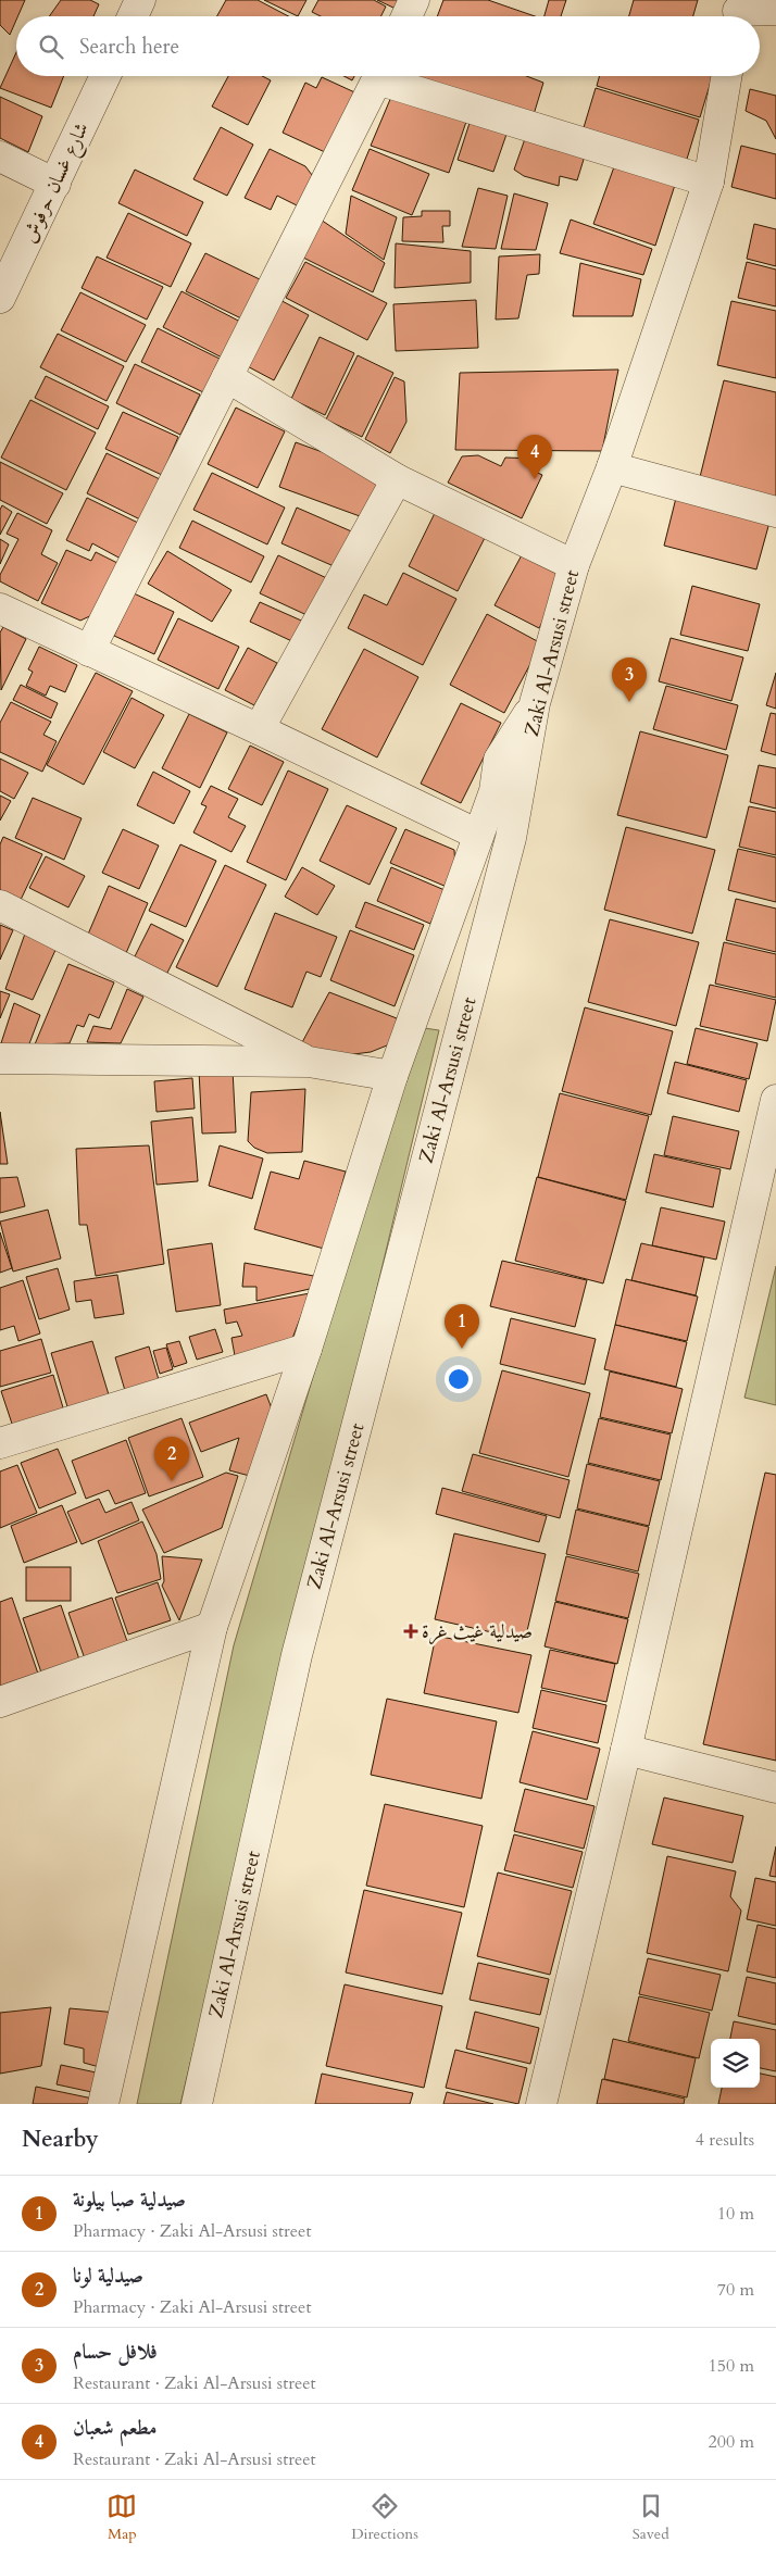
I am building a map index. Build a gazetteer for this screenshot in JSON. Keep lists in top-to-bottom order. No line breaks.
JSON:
{"streets":{"street":["شارع غسان حرفوش","Zaki Al-Arsusi street"]},"places":{"health":["صيدلية غيث غرة"]},"page":{"search":"Search here","pins":["4","3","1","2"],"heading":["Nearby","4 results"],"list":[{"mark":"1","name":"صيدلية صبا بيلونة","note":"Pharmacy · Zaki Al-Arsusi street","value":"10 m"},{"mark":"2","name":"صيدلية لونا","note":"Pharmacy · Zaki Al-Arsusi street","value":"70 m"},{"mark":"3","name":"فلافل حسام","note":"Restaurant · Zaki Al-Arsusi street","value":"150 m"},{"mark":"4","name":"مطعم شعبان","note":"Restaurant · Zaki Al-Arsusi street","value":"200 m"}],"nav":["Map","Directions","Saved"]}}
